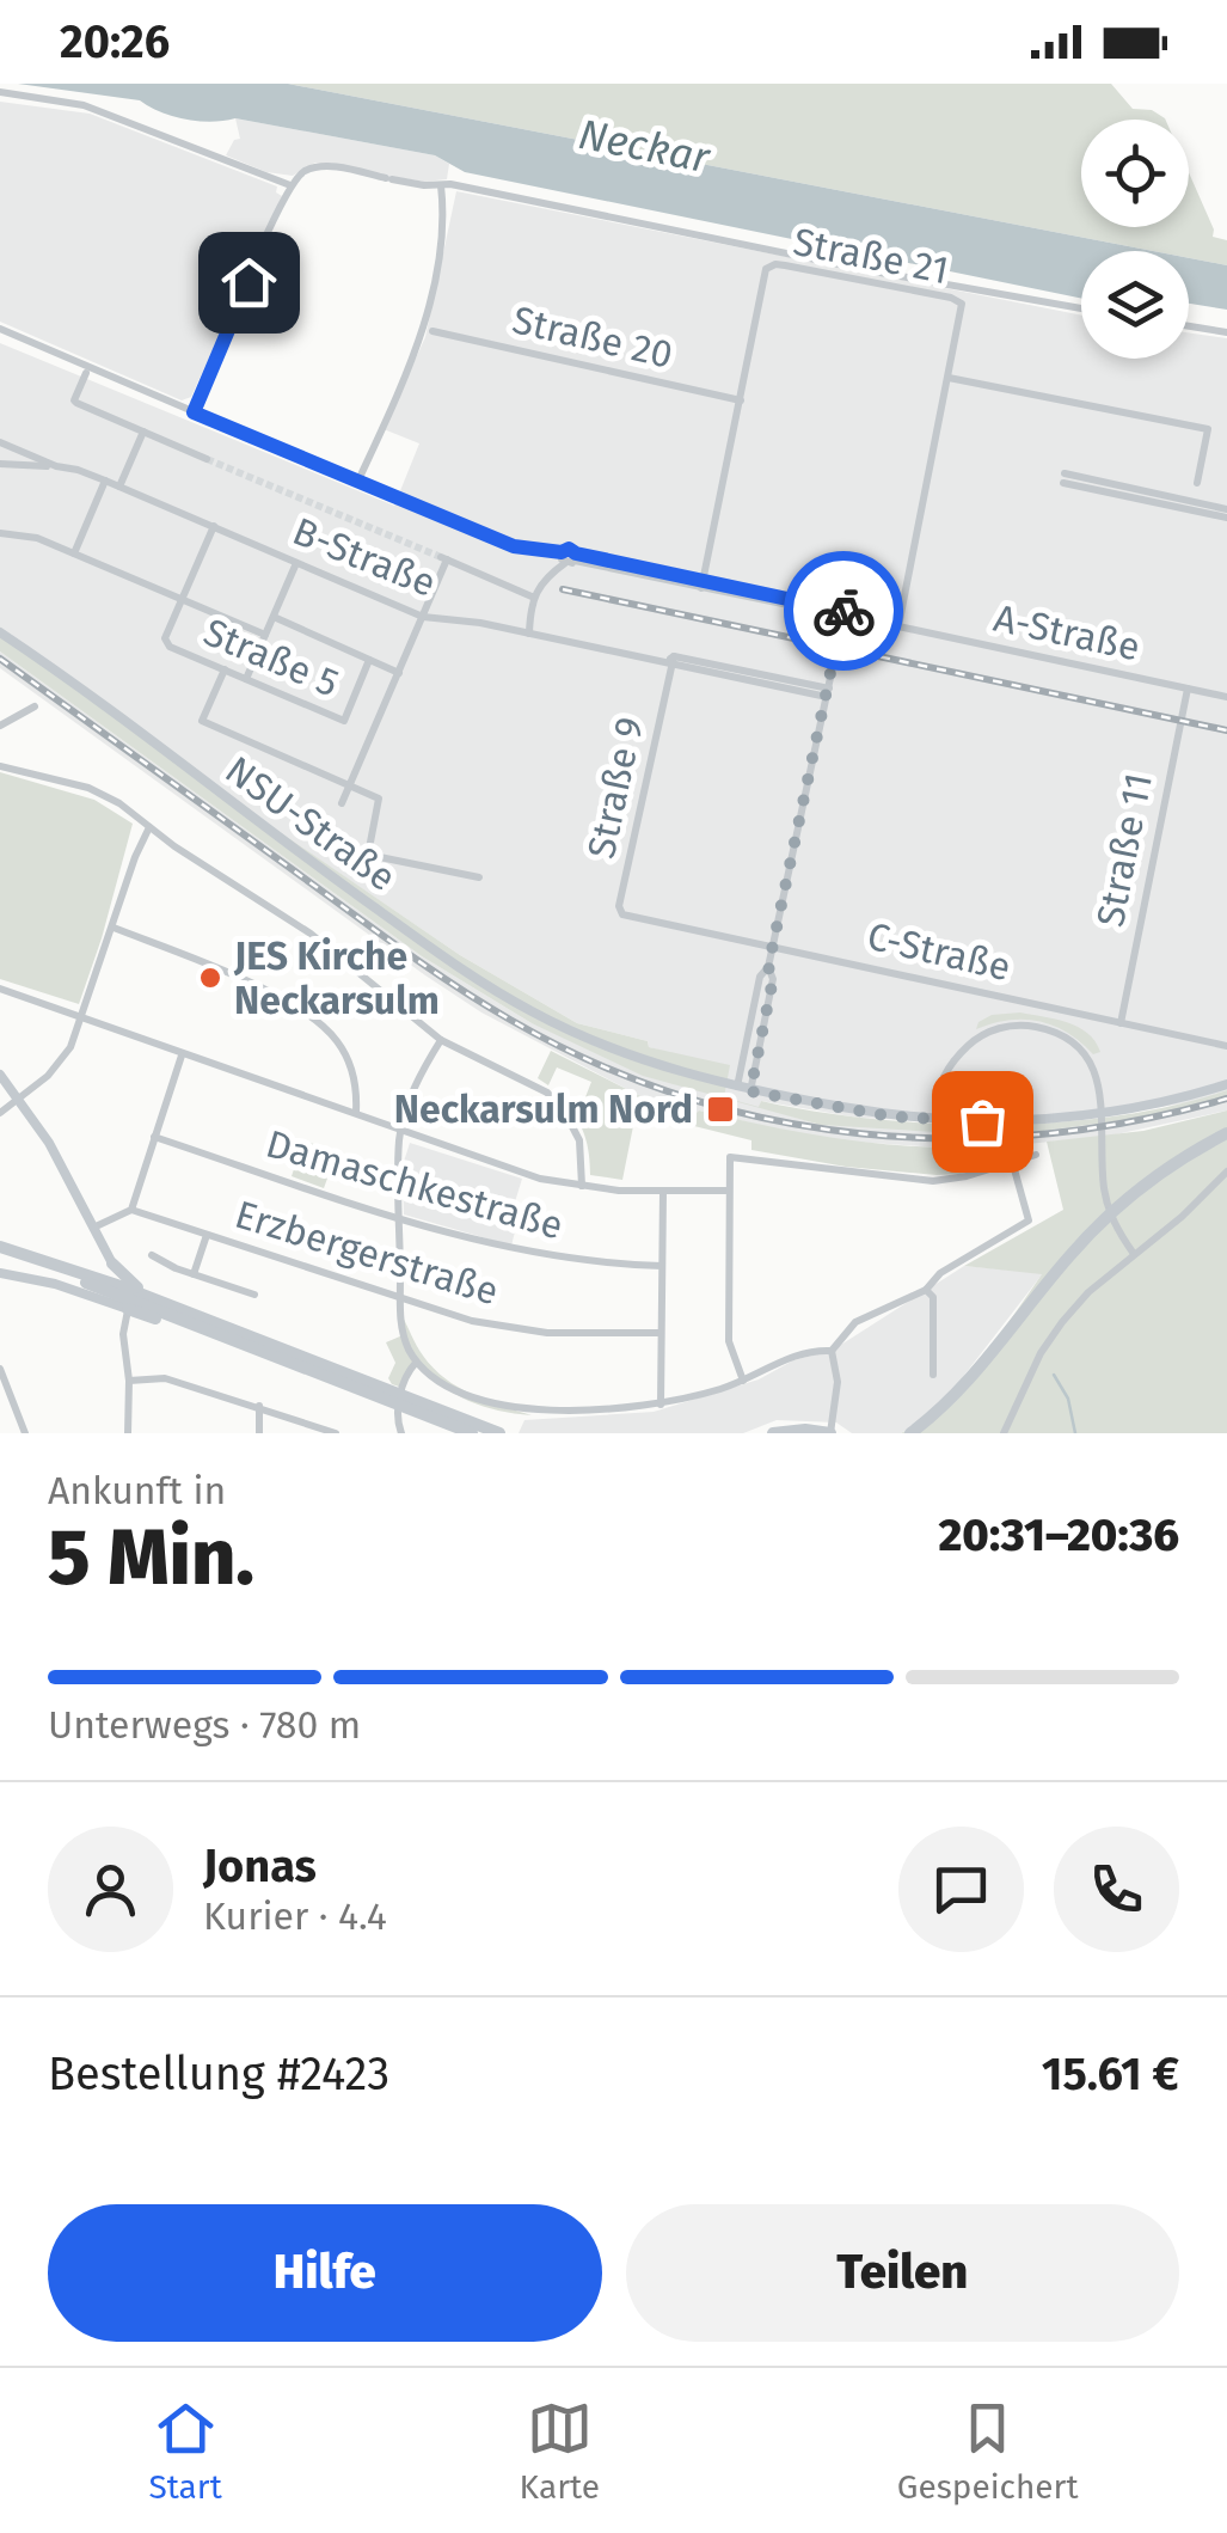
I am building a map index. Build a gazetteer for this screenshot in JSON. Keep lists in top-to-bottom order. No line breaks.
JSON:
{"streets":{"main road":["NSU-Straße"],"street":["Straße 21","Straße 20","B-Straße","A-Straße","Straße 5","Straße 9","Straße 11","C-Straße","Damaschkestraße","Erzbergerstraße"]},"crossings":[["Straße 21","Straße 20"],["Straße 21","A-Straße"],["B-Straße","Straße 5"],["B-Straße","Straße 9"],["A-Straße","Straße 11"],["Straße 9","C-Straße"],["Straße 11","C-Straße"]],"water":["Neckar"],"places":{"other":["JES Kirche Neckarsulm"],"transit":["Neckarsulm Nord"]},"page":{"status":"20:26","heading":["5 Min.","Ankunft in","20:31–20:36"],"panel":["Jonas","Kurier · 4.4","Bestellung #2423","15.61 €"],"bar":"Unterwegs · 780 m","buttons":["Hilfe","Teilen"],"tabs":["Start","Karte","Gespeichert"]}}
